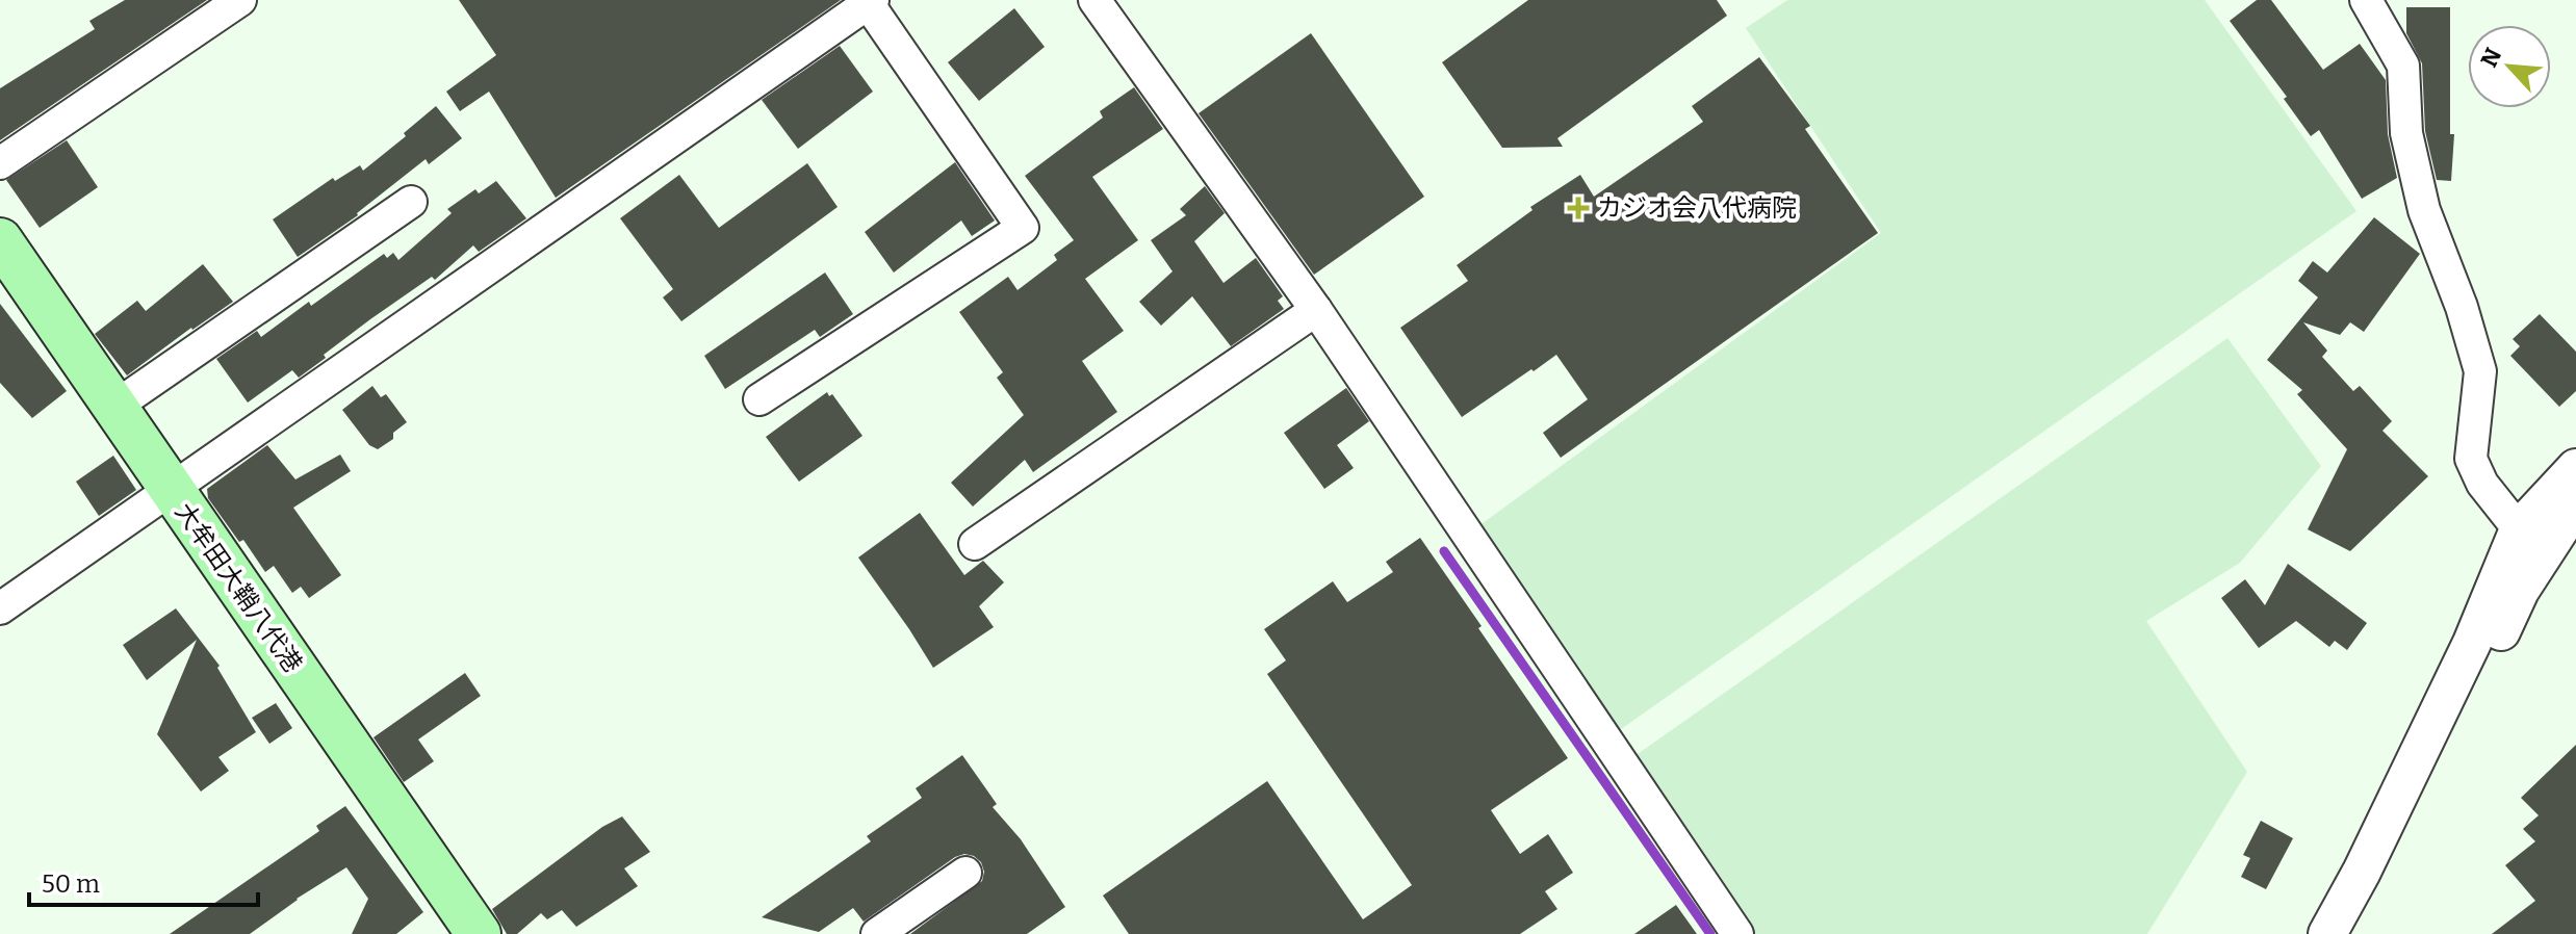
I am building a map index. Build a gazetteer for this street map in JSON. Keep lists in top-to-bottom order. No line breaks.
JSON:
{"streets":{"main road":["大牟田大鞘八代港"]},"places":{"health":["カジオ会八代病院"]},"scale_bar":"50 m","north":"top left"}
